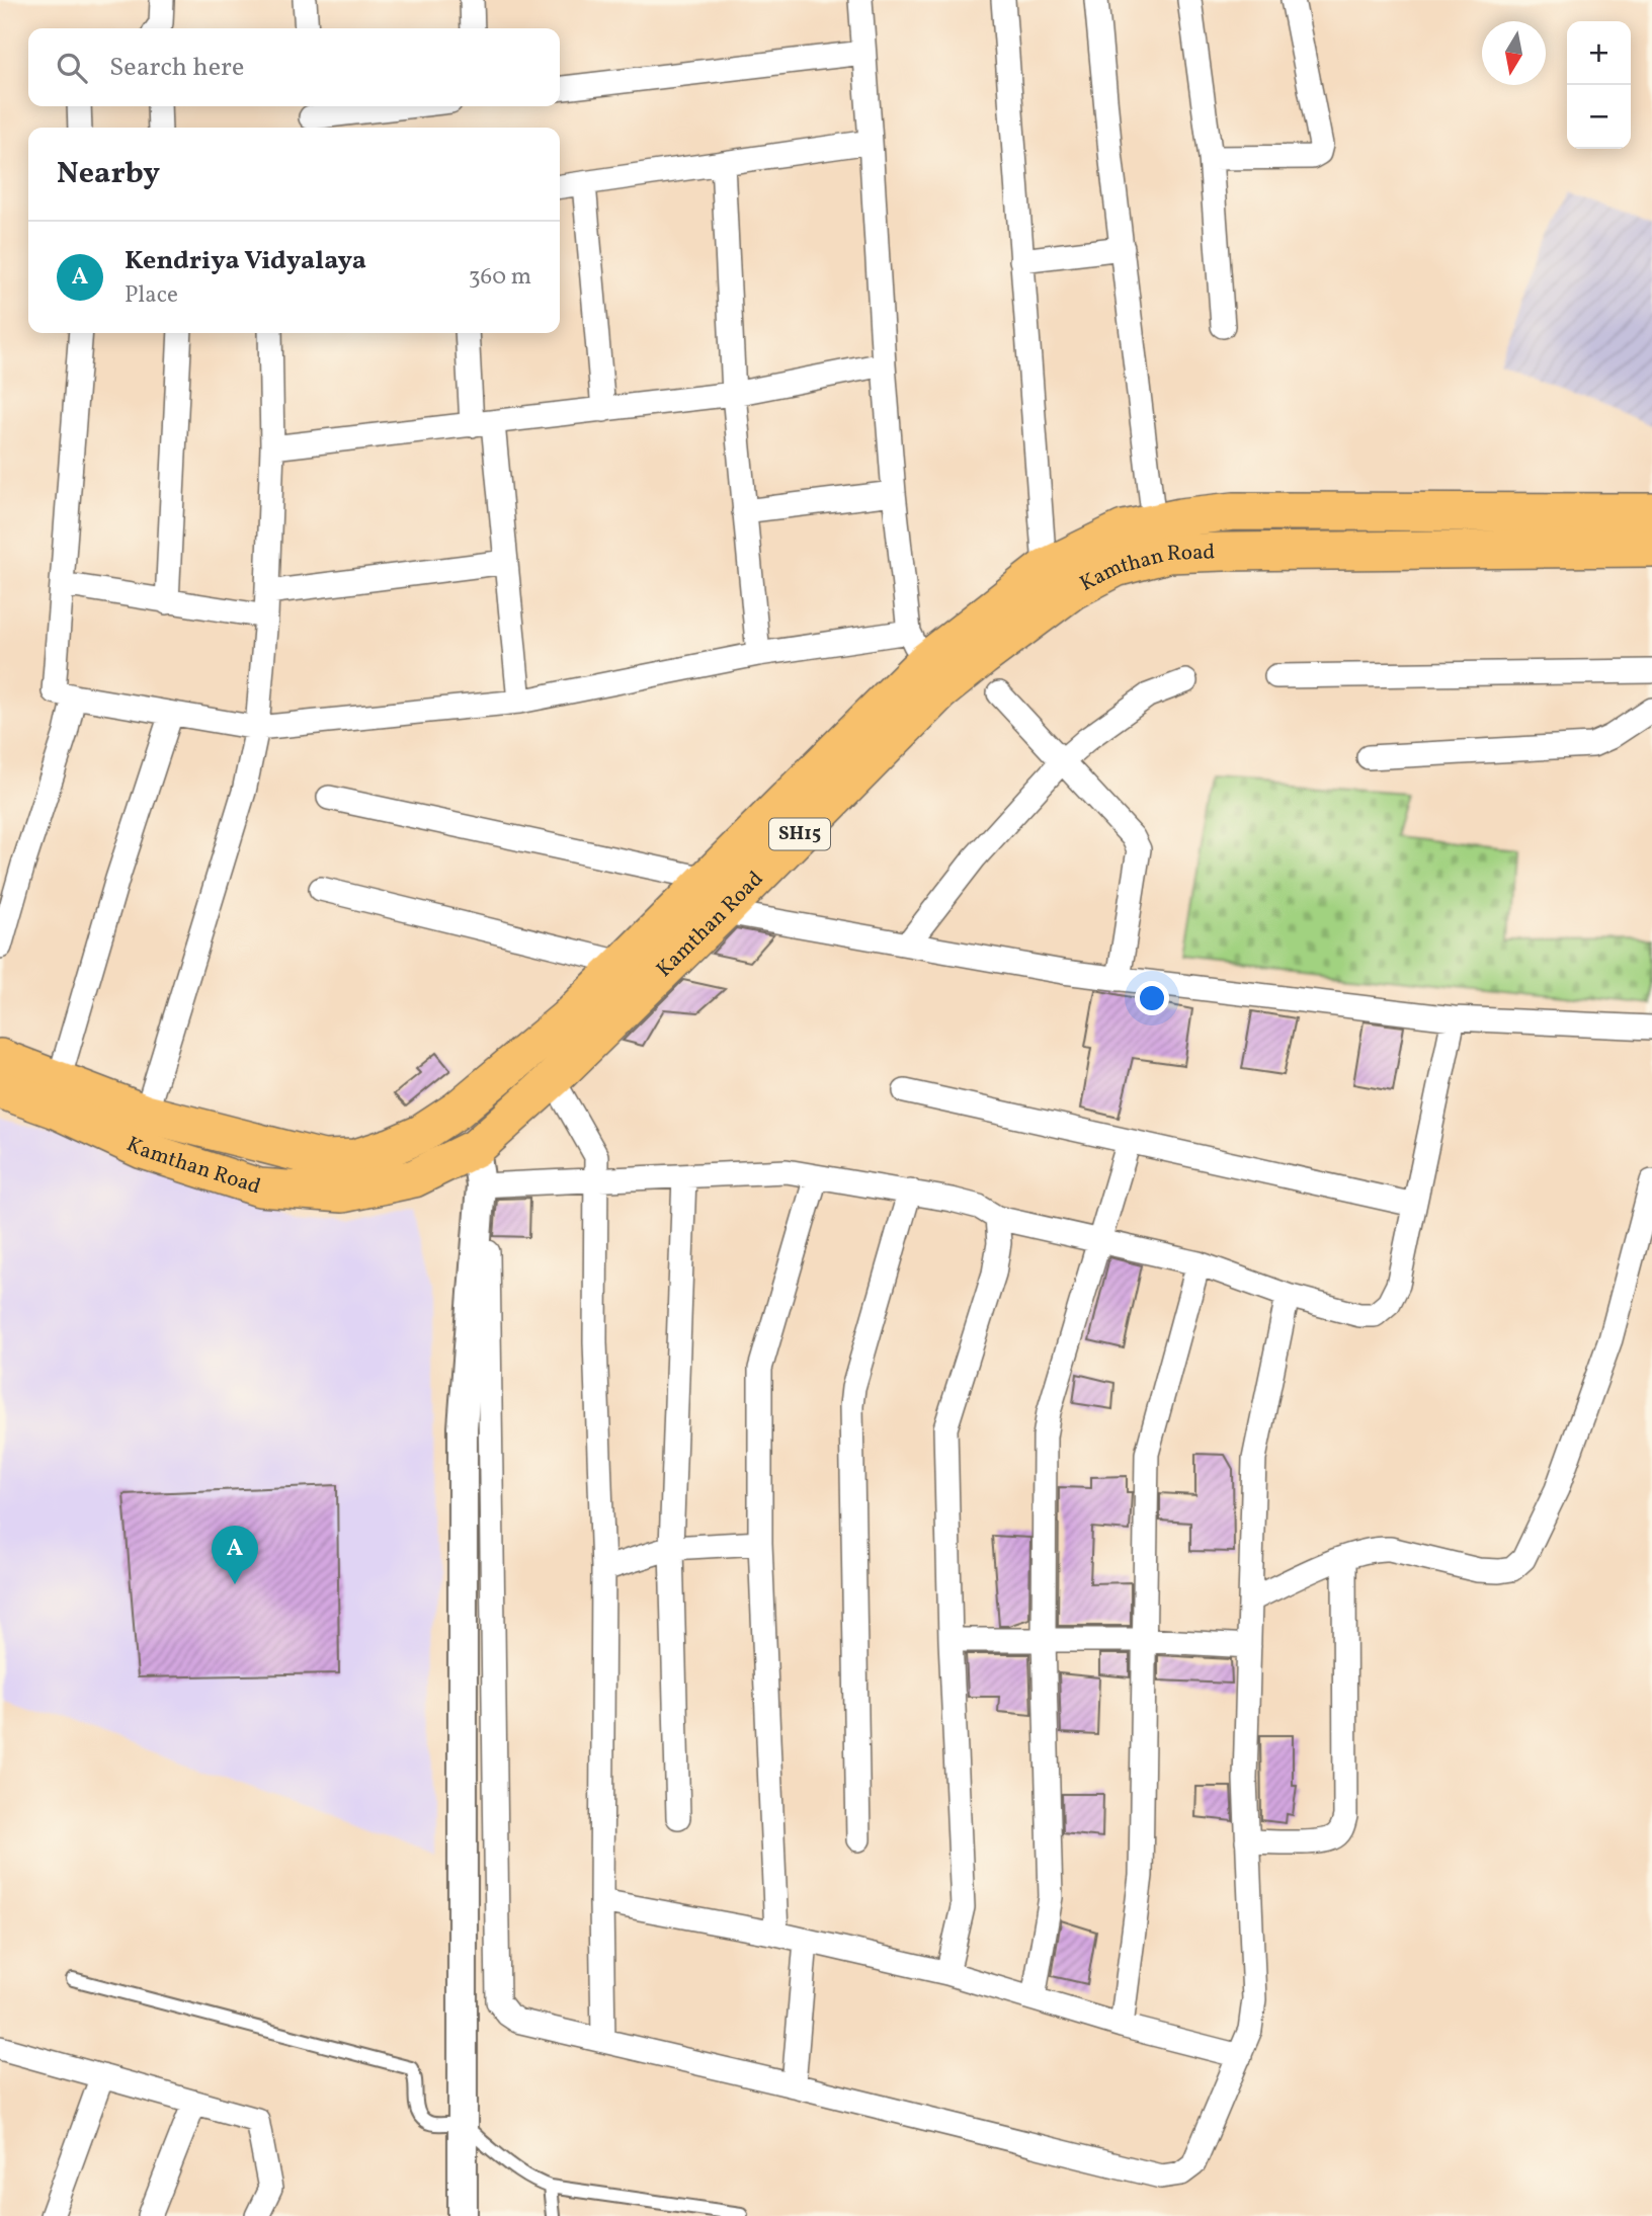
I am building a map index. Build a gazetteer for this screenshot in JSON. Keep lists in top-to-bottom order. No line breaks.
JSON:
{"streets":{"main road":["Kamthan Road","SH15"]},"north":"bottom","page":{"map_buttons":["+","−"],"search":"Search here","heading":"Nearby","list":[{"mark":"A","name":"Kendriya Vidyalaya","note":"Place","value":"360 m"}],"pins":"A"}}
